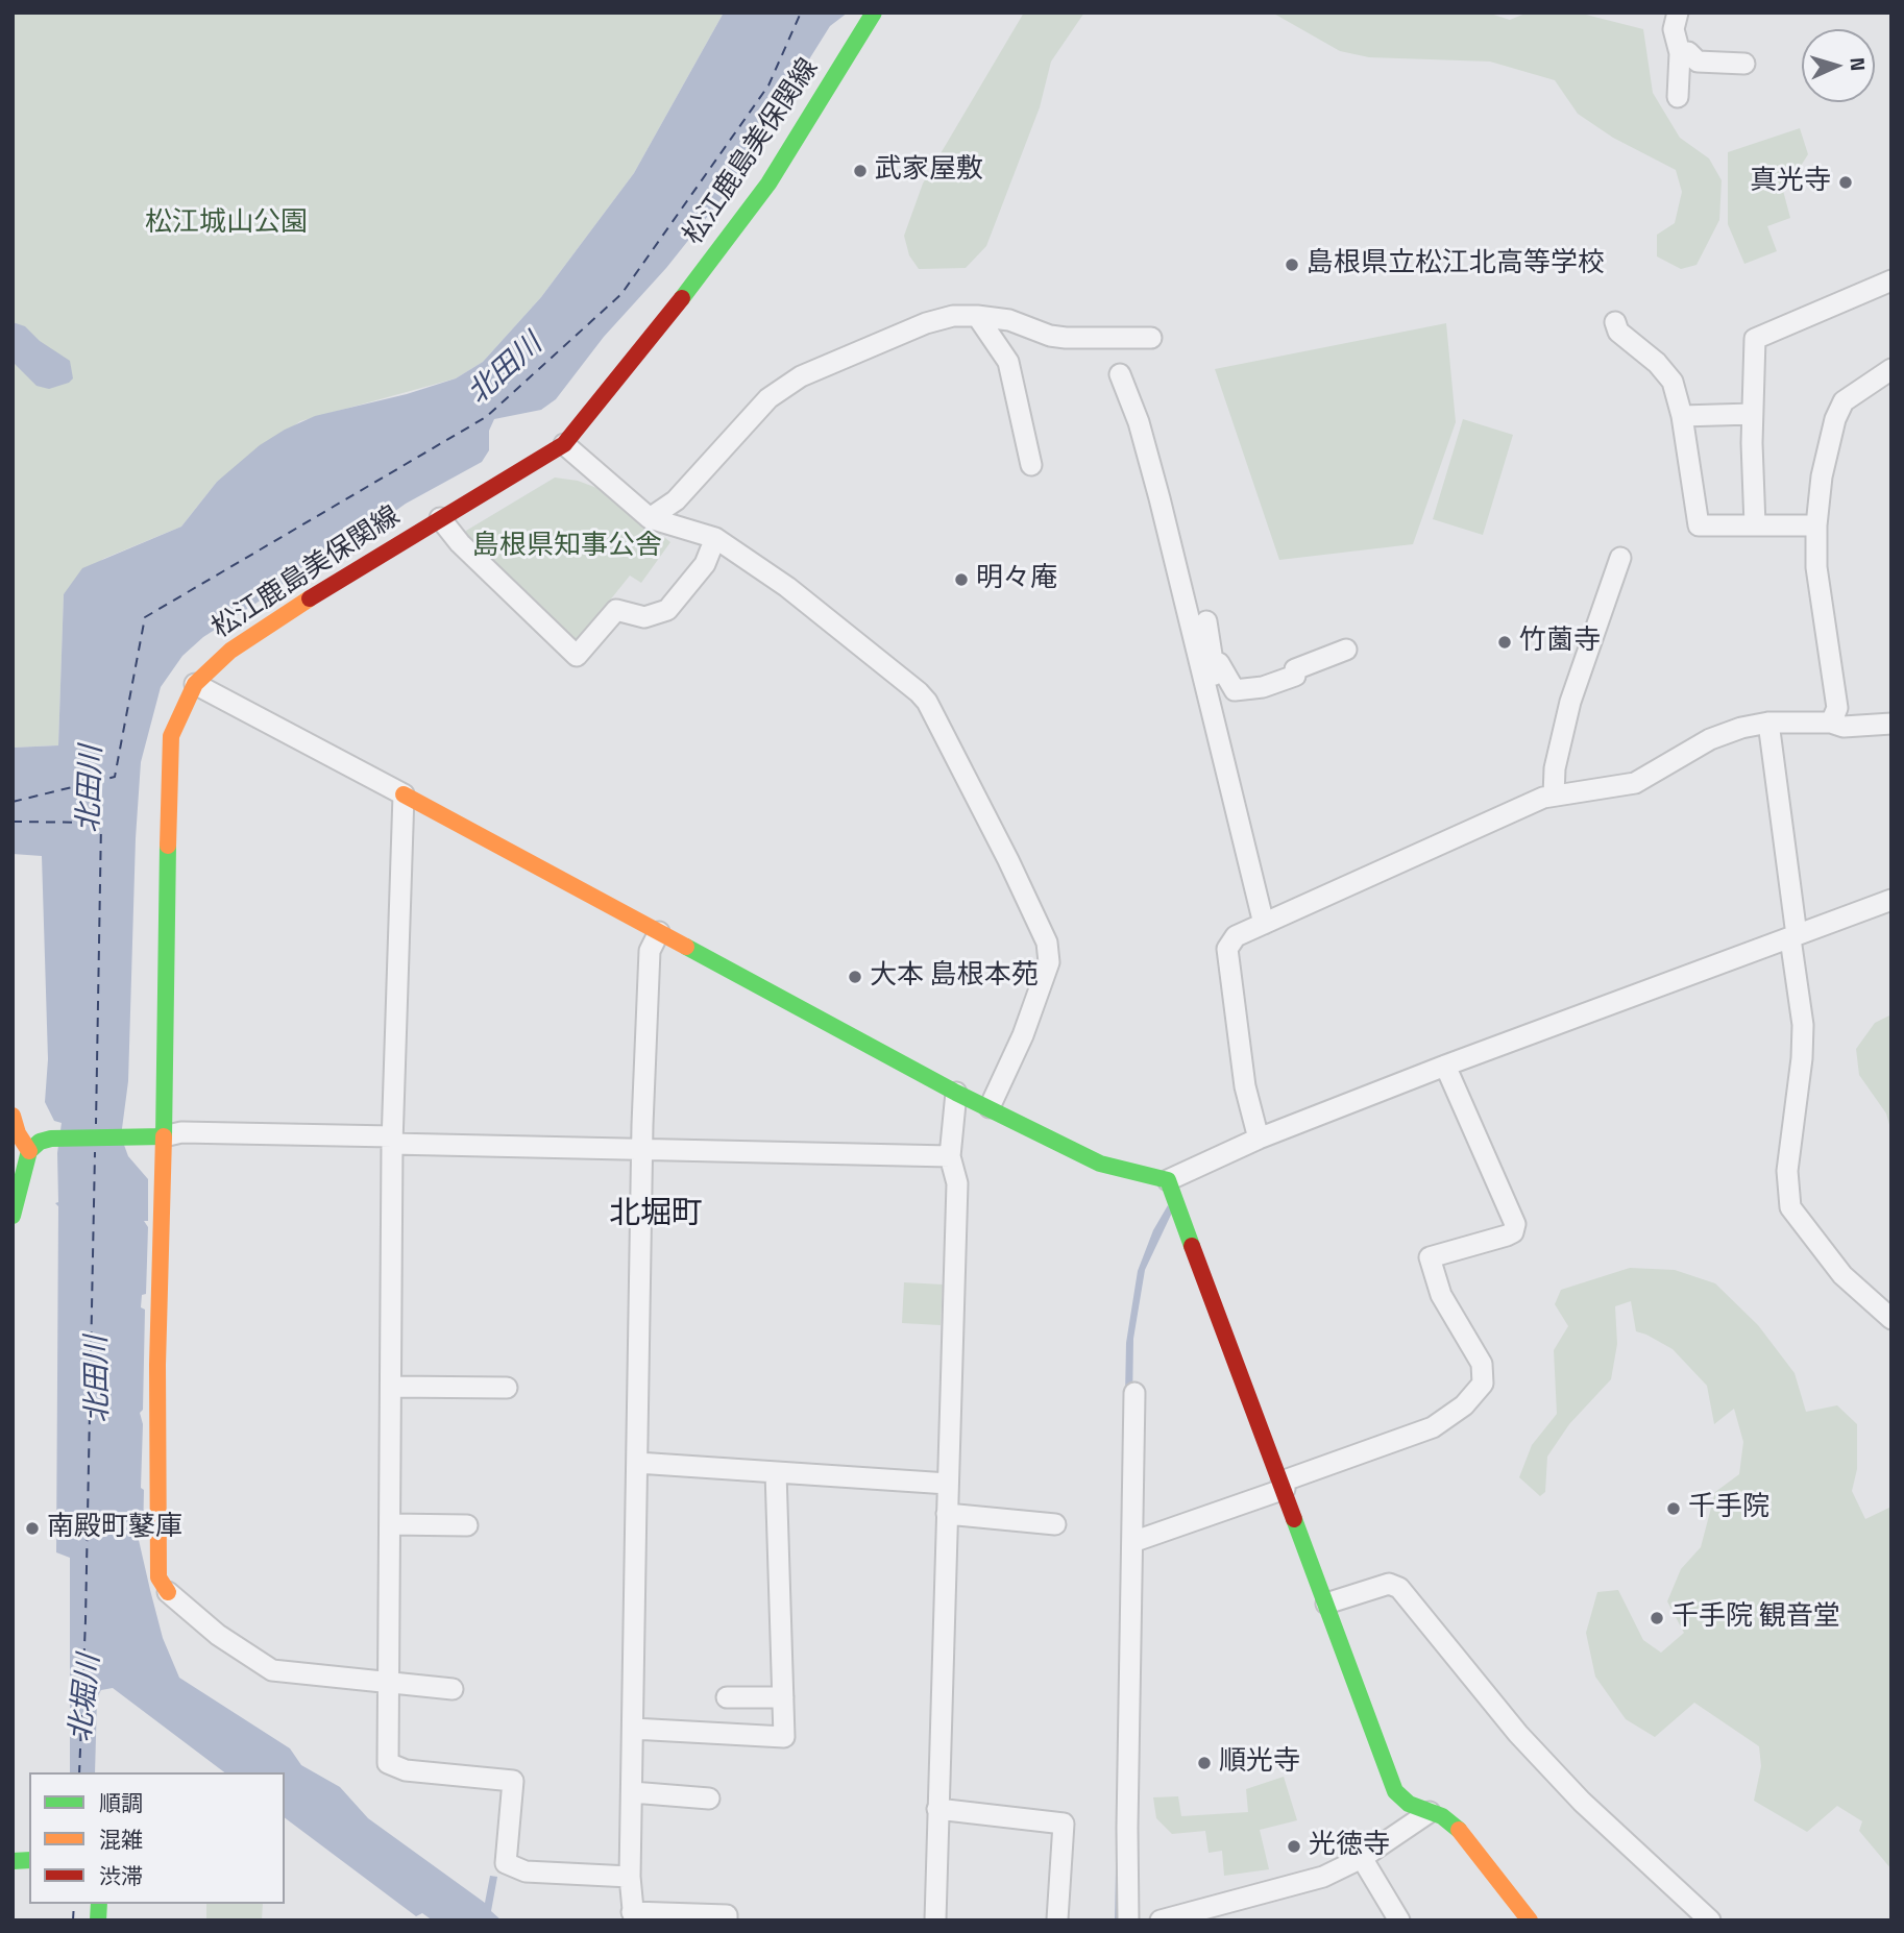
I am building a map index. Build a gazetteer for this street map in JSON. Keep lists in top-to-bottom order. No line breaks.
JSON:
{"streets":{"street":["松江鹿島美保関線"]},"districts":["北堀町"],"water":["北田川","北堀川"],"parks":["松江城山公園","島根県知事公舎"],"places":["武家屋敷","真光寺","島根県立松江北高等学校","明々庵","竹薗寺","大本 島根本苑","千手院","南殿町鼕庫","千手院 観音堂","順光寺","光徳寺"],"legend":["順調","混雑","渋滞"],"north":"right"}
